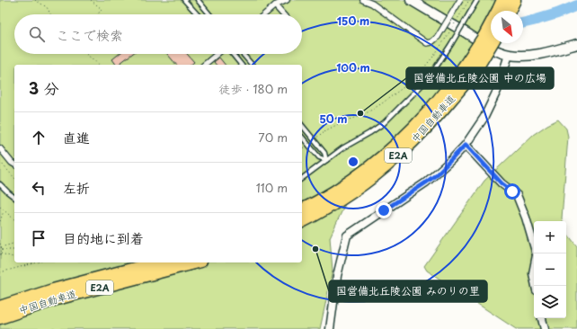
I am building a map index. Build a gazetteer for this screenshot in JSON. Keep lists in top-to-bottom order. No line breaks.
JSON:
{"streets":{"highway":["中国自動車道","E2A"]},"places":["国営備北丘陵公園 中の広場","国営備北丘陵公園 みのりの里"],"north":"bottom right","page":{"search":"ここで検索","heading":["3 分","徒歩 · 180 m"],"list":[["直進","70 m"],["左折","110 m"],"目的地に到着"],"map_buttons":["+","−"]},"rings":["150 m","100 m","50 m"]}
